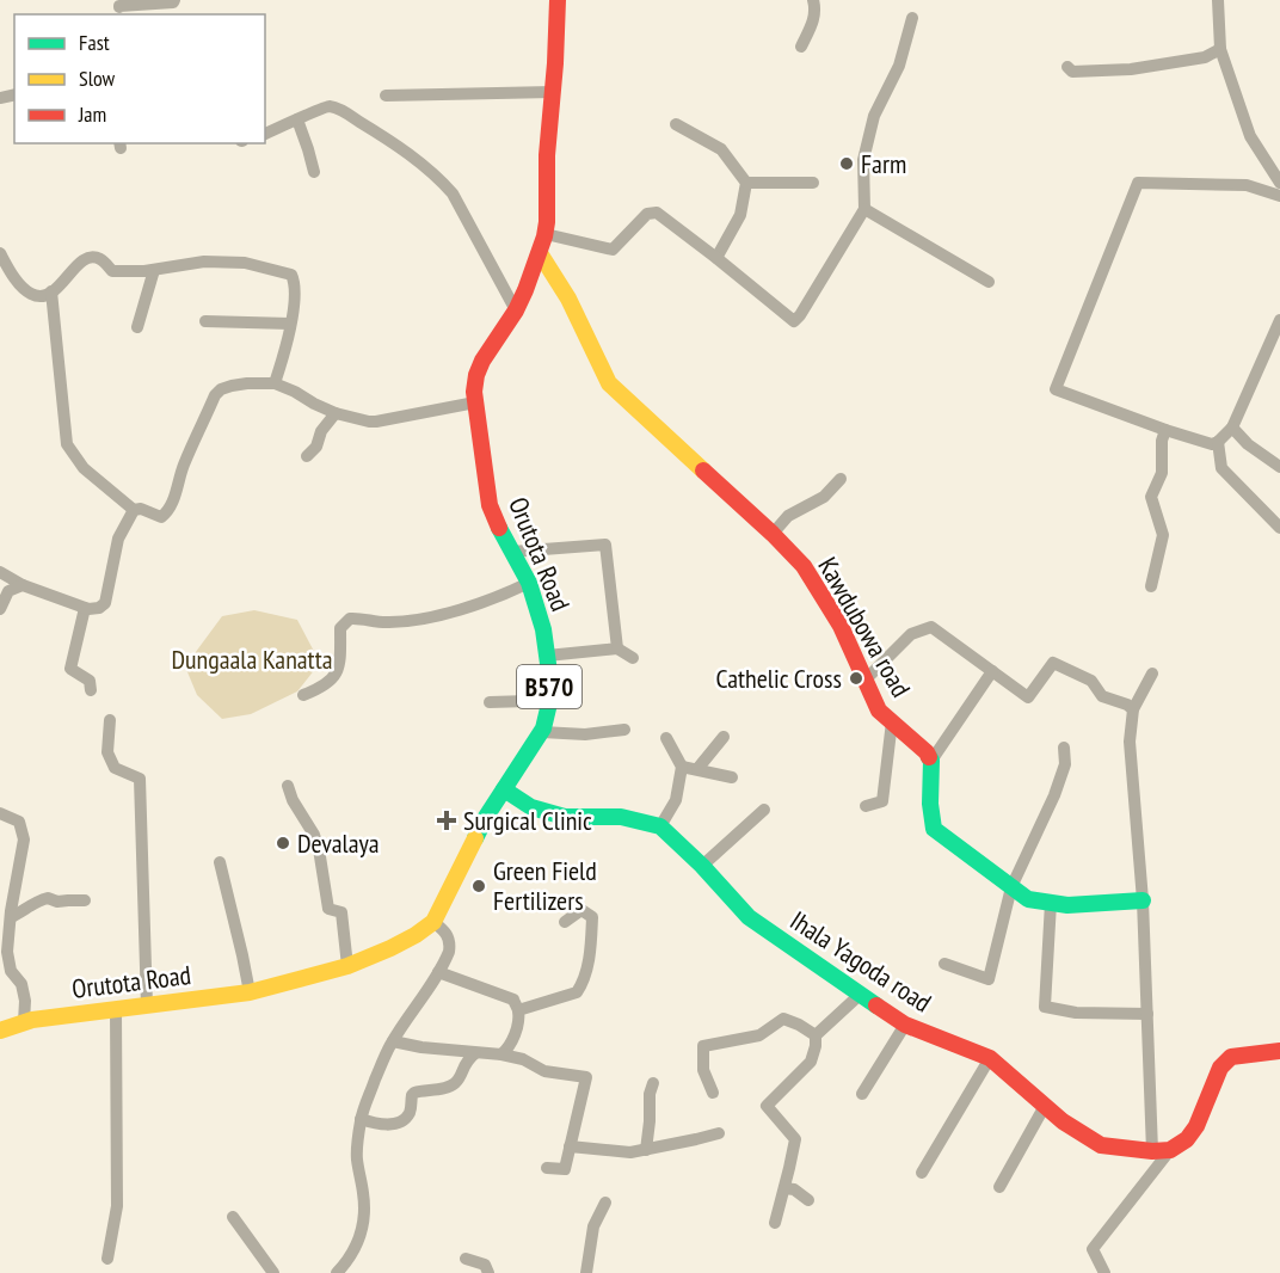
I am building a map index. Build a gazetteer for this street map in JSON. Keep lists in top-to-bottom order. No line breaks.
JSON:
{"streets":{"street":["Orutota Road","Kawdubowa road","B570","Ihala Yagoda road"]},"crossings":[["Orutota Road","Kawdubowa road"],["Orutota Road","Ihala Yagoda road"]],"parks":["Dungaala Kanatta"],"places":{"other":["Farm","Cathelic Cross","Devalaya","Green Field Fertilizers"],"health":["Surgical Clinic"]},"legend":["Fast","Slow","Jam"]}
